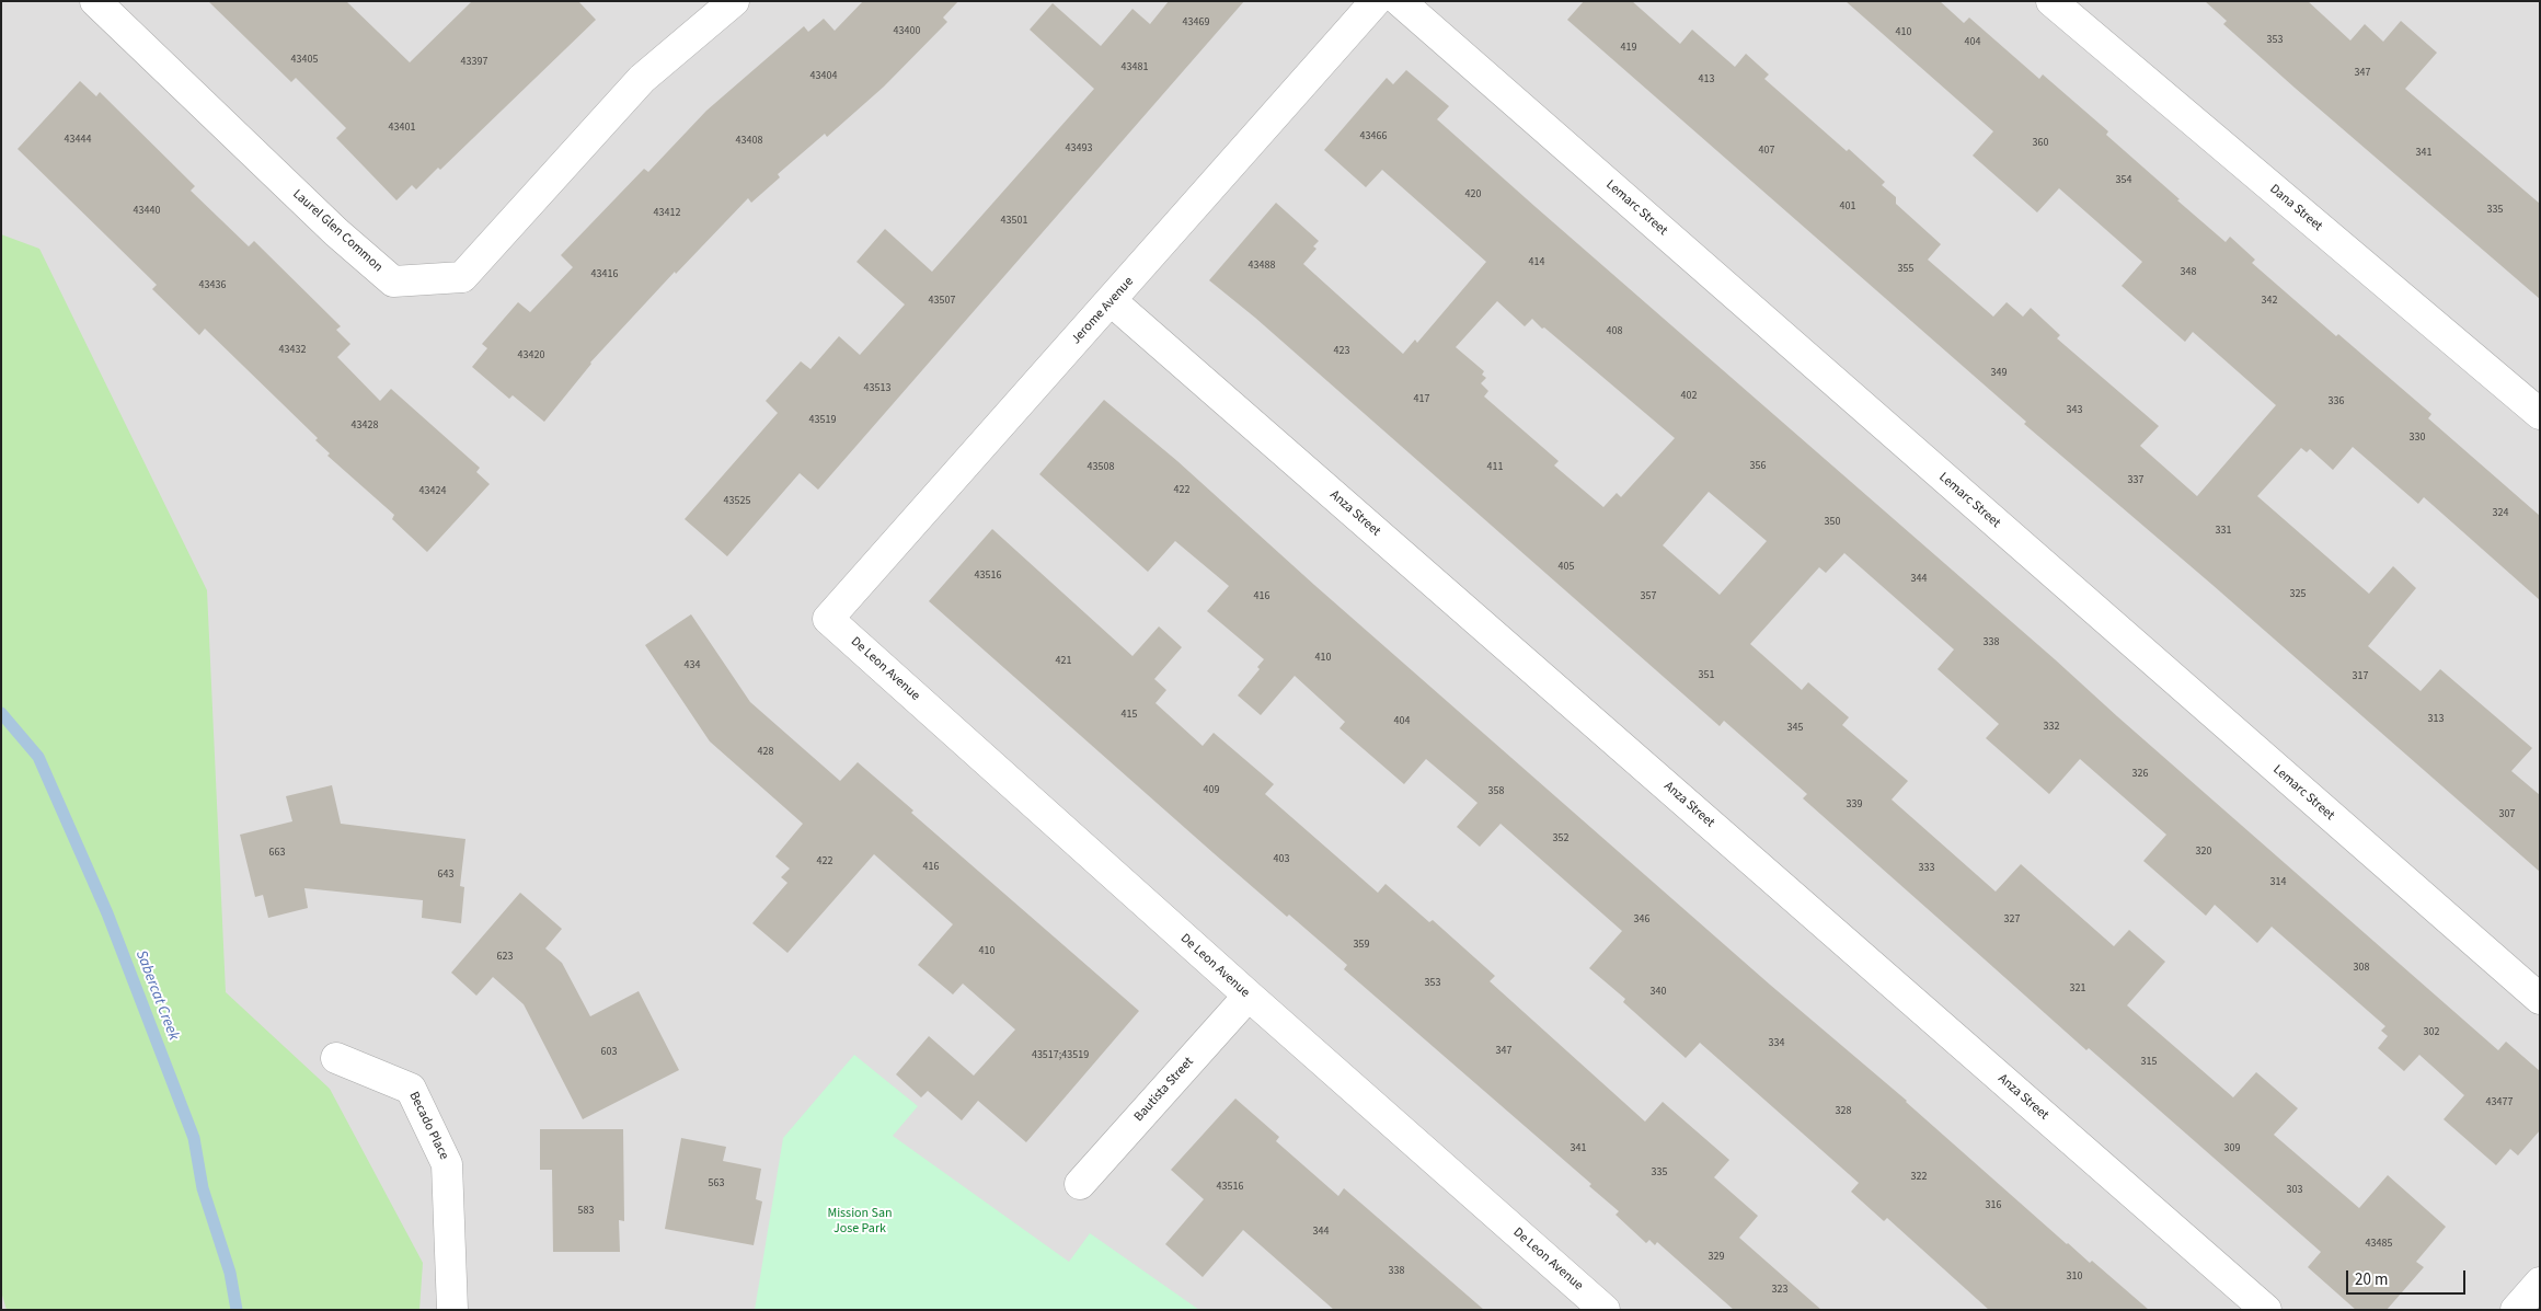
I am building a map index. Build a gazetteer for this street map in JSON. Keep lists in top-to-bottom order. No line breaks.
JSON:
{"streets":{"street":["Lemarc Street","Dana Street","Laurel Glen Common","Jerome Avenue","Anza Street","De Leon Avenue","Bautista Street","Becado Place"]},"crossings":[["Jerome Avenue","Anza Street"],["Jerome Avenue","De Leon Avenue"],["De Leon Avenue","Bautista Street"]],"water":["Sabercat Creek"],"parks":["Mission San Jose Park"],"house_numbers":["43469","43400","410","353","404","419","43405","43397","43481","347","43404","413","43401","43466","43444","43408","360","43493","407","341","354","420","401","335","43440","43412","43501","414","43488","355","348","43416","43436","43507","342","408","43432","423","43420","349","43513","402","417","336","343","43519","43428","330","356","43508","411","337","422","43424","43525","324","350","331","405","43516","344","325","416","357","338","410","421","434","351","317","415","313","404","332","345","428","326","409","358","339","307","352","320","663","403","422","416","333","643","314","346","327","359","410","623","308","353","321","340","302","334","347","603","43517;43519","315","43477","328","341","309","335","322","563","43516","303","316","583","344","43485","329","338","310","323"],"scale_bar":"20 m"}
